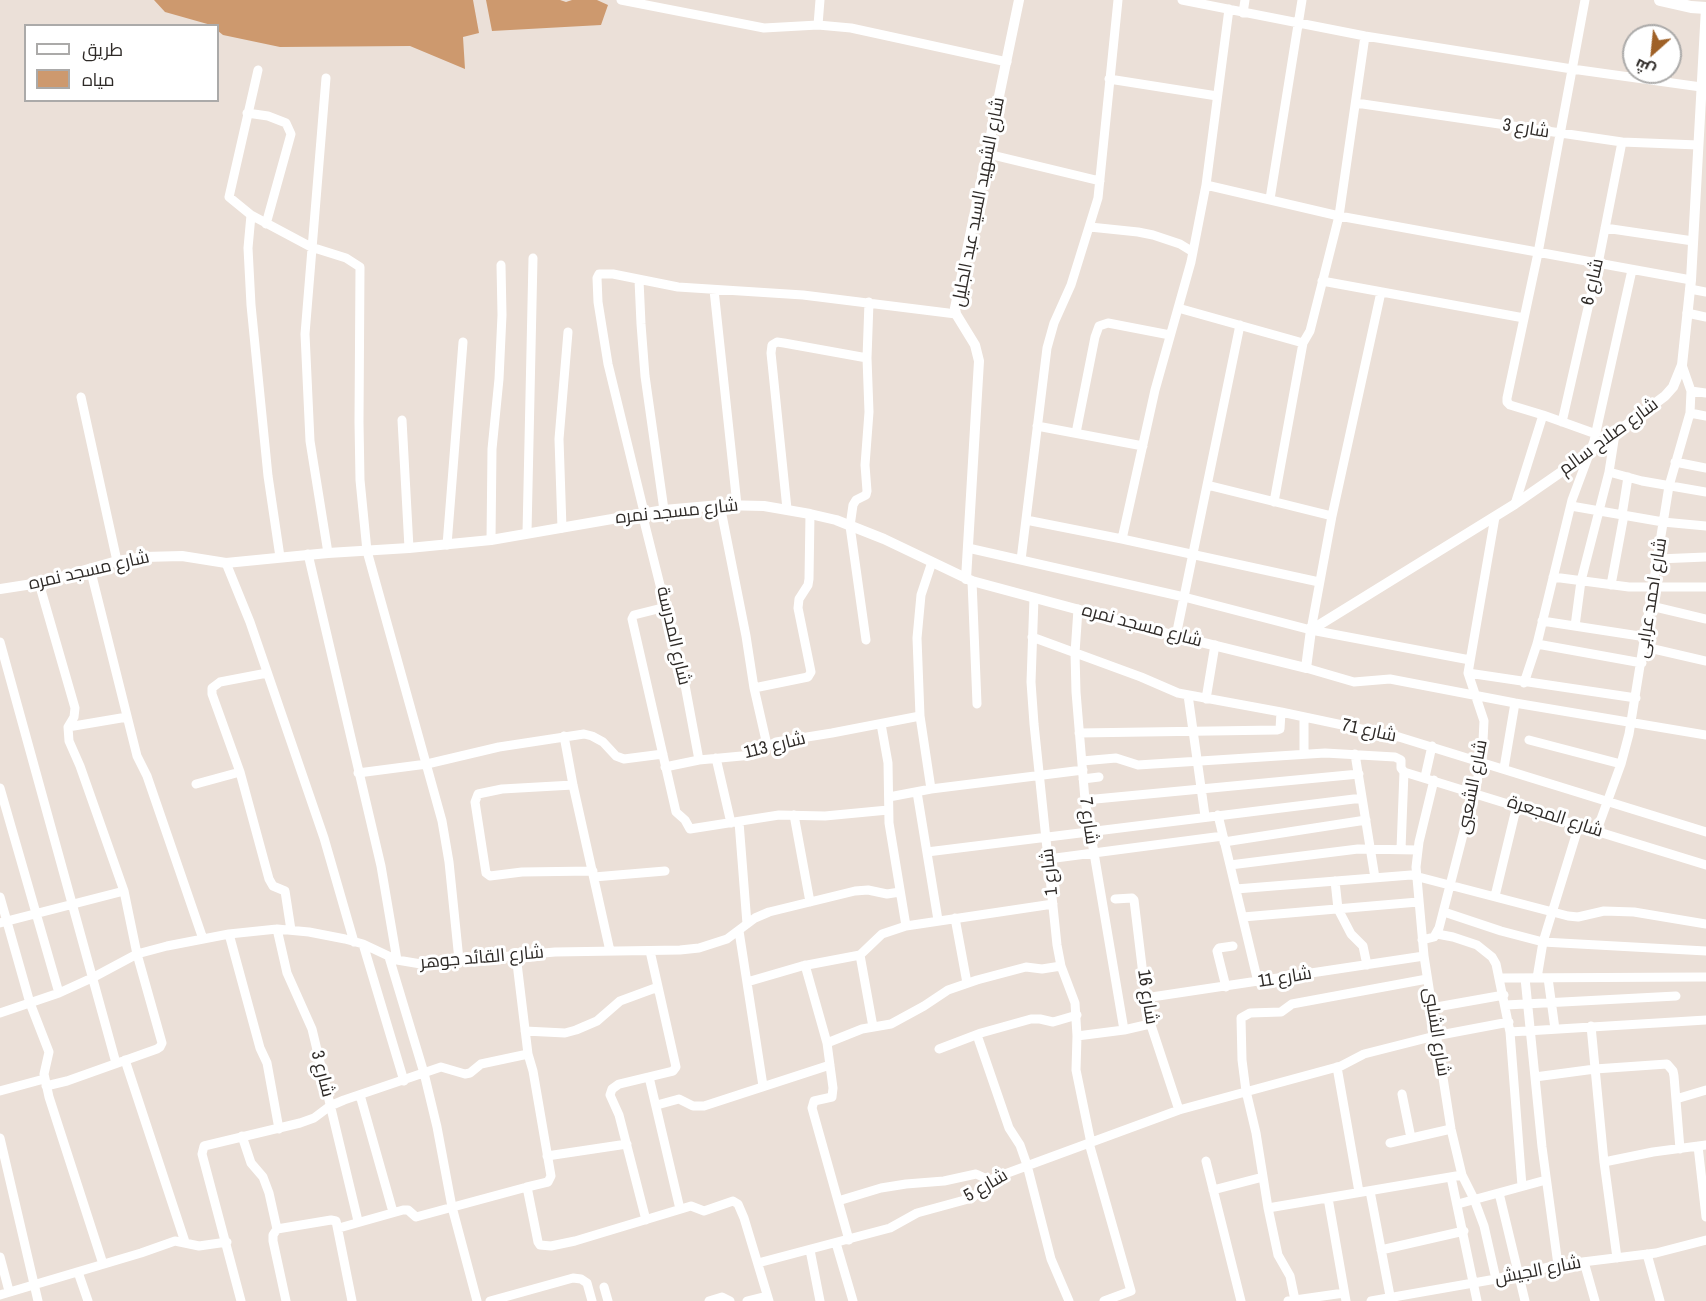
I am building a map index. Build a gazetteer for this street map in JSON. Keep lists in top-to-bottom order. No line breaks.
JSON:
{"streets":{"street":["شارع 3","شارع الشهيد السيد عبد الجليل","شارع 6","شارع صلاح سالم","شارع مسجد نمره","شارع احمد عرابى","شارع المدرسة","شارع 71","شارع 113","شارع الشعبى","شارع المجعرة","شارع 7","شارع 1","شارع القائد جوهر","شارع 11","شارع 16","شارع الشلبى","شارع 5","شارع الجيش"]},"crossings":[["شارع 3","شارع 6"],["شارع 3","شارع صلاح سالم"],["شارع 3","شارع القائد جوهر"],["شارع الشهيد السيد عبد الجليل","شارع مسجد نمره"],["شارع صلاح سالم","شارع احمد عرابى"],["شارع مسجد نمره","شارع احمد عرابى"],["شارع مسجد نمره","شارع المدرسة"],["شارع مسجد نمره","شارع الشعبى"],["شارع مسجد نمره","شارع 7"],["شارع مسجد نمره","شارع 1"],["شارع احمد عرابى","شارع 71"],["شارع احمد عرابى","شارع المجعرة"],["شارع المدرسة","شارع 113"],["شارع 71","شارع الشعبى"],["شارع 71","شارع 7"],["شارع 71","شارع 1"],["شارع 71","شارع الشلبى"],["شارع الشعبى","شارع المجعرة"],["شارع المجعرة","شارع الشلبى"],["شارع 1","شارع 5"],["شارع 11","شارع 16"],["شارع 11","شارع الشلبى"],["شارع 16","شارع 5"],["شارع الشلبى","شارع 5"],["شارع الشلبى","شارع الجيش"]],"legend":["طريق","مياه"],"north":"bottom left"}
